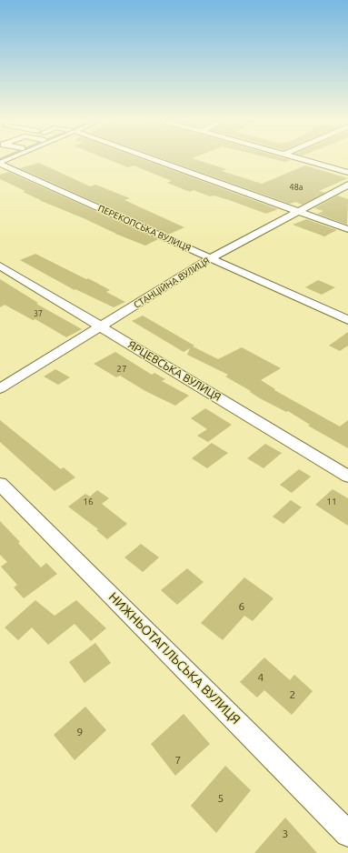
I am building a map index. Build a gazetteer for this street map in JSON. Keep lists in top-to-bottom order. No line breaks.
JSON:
{"streets":{"street":["ПЕРЕКОПСЬКА ВУЛИЦЯ","СТАНЦІЙНА ВУЛИЦЯ","ЯРЦЕВСЬКА ВУЛИЦЯ","НИЖНЬОТАГІЛЬСЬКА ВУЛИЦЯ"]},"crossings":[["ПЕРЕКОПСЬКА ВУЛИЦЯ","СТАНЦІЙНА ВУЛИЦЯ"],["СТАНЦІЙНА ВУЛИЦЯ","ЯРЦЕВСЬКА ВУЛИЦЯ"]],"house_numbers":["48а","37","27","16","11","6","4","2","9","7","5","3"]}
